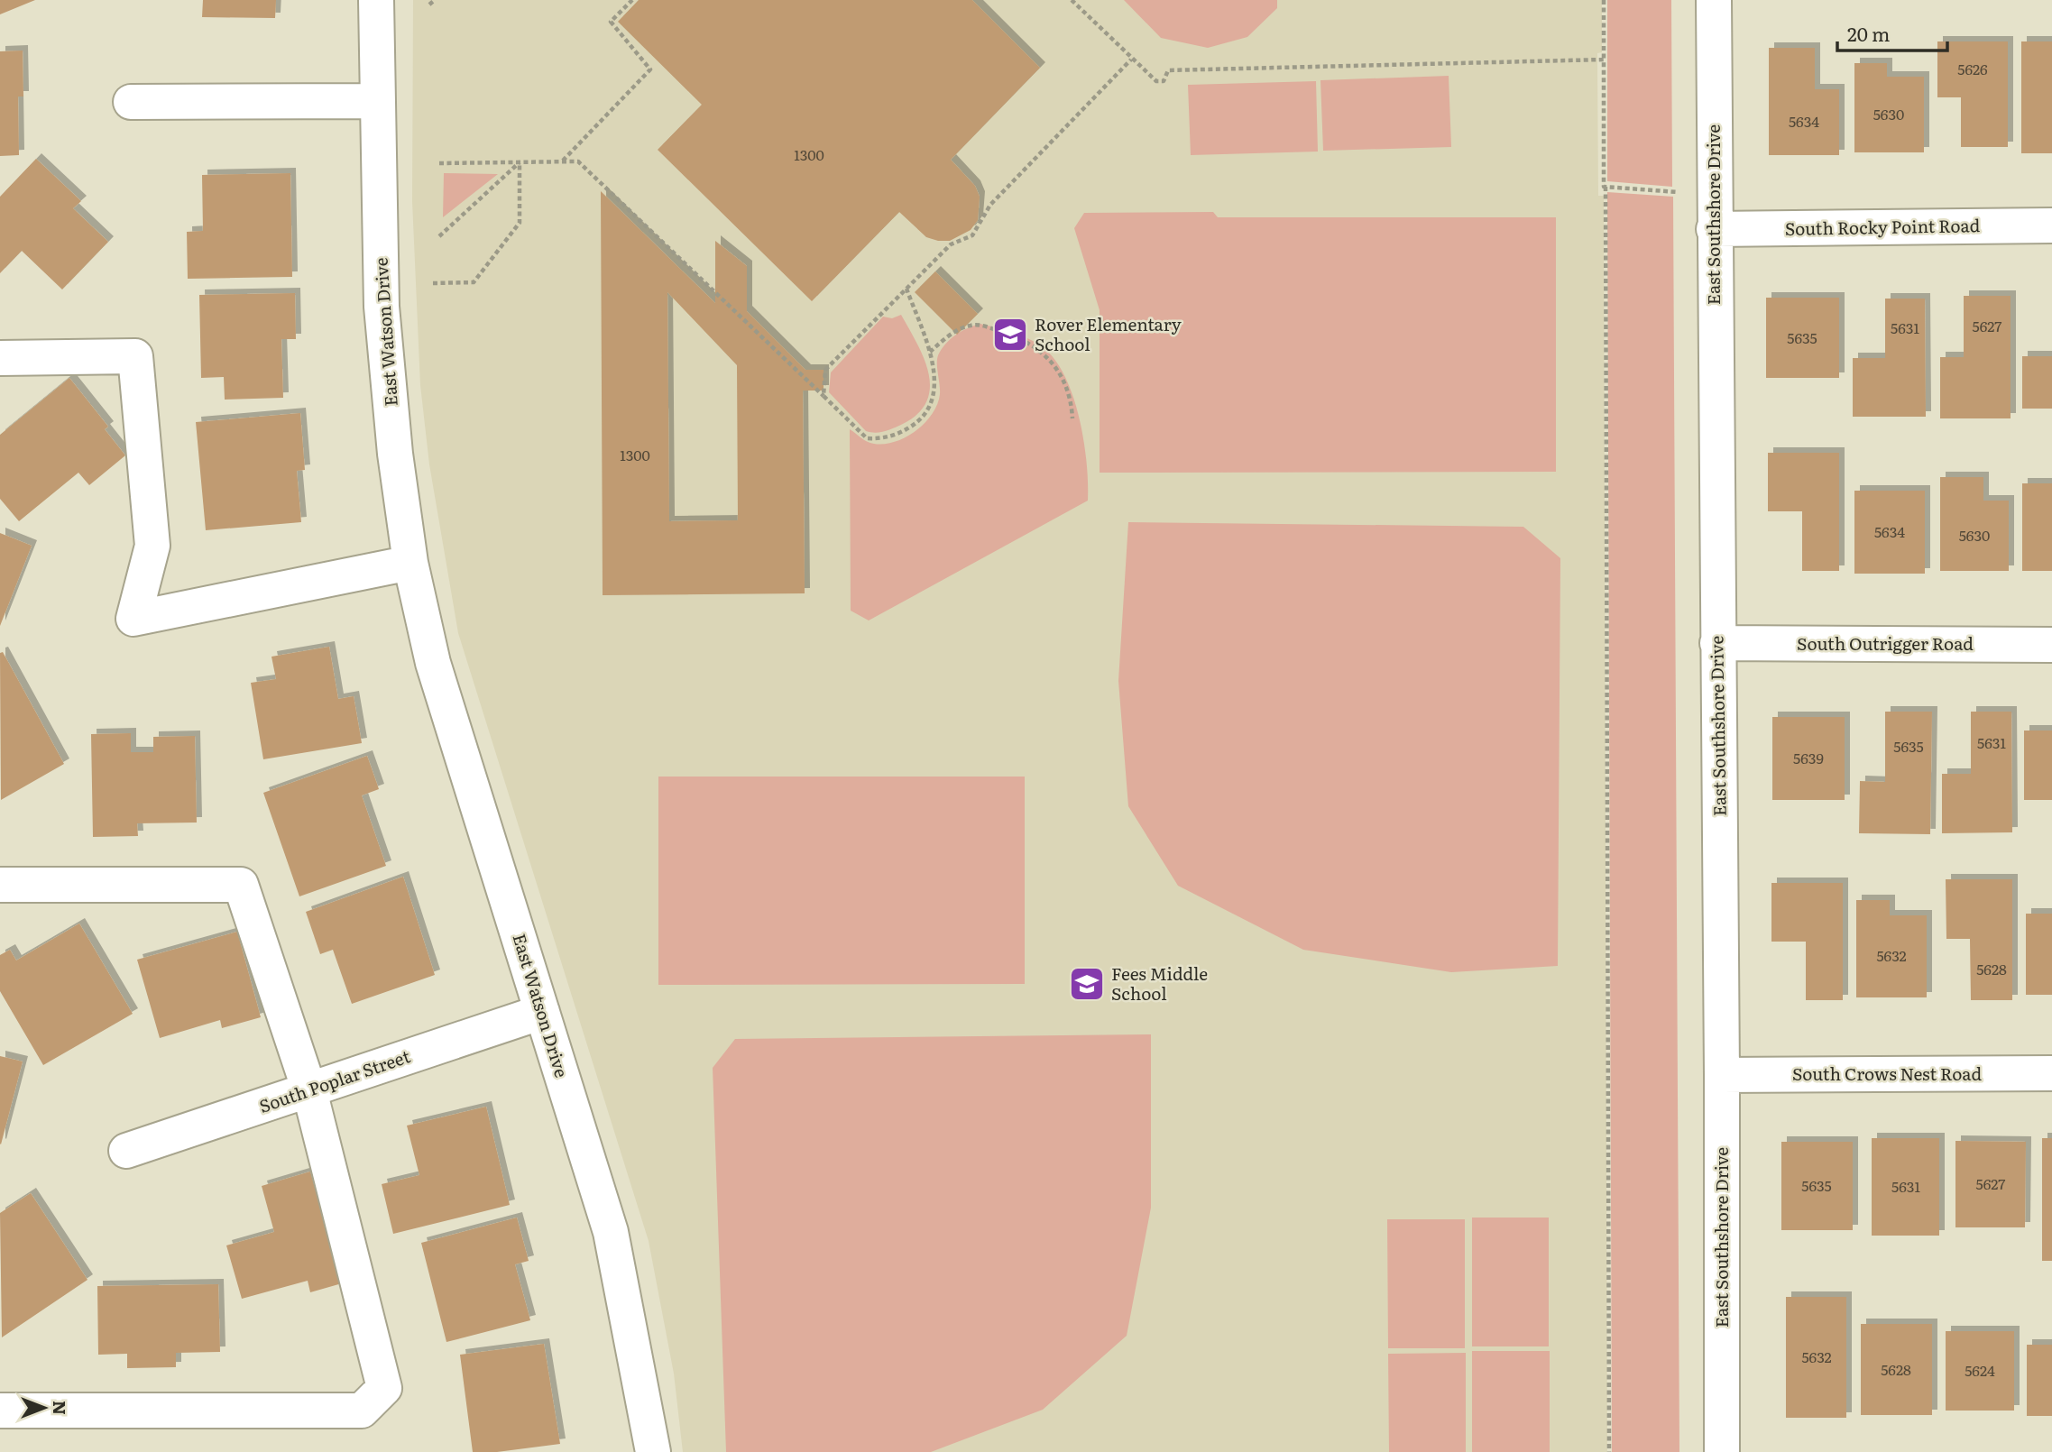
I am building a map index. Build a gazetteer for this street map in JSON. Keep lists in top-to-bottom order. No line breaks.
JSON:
{"streets":{"street":["East Southshore Drive","South Rocky Point Road","East Watson Drive","South Outrigger Road","South Crows Nest Road","South Poplar Street"]},"crossings":[["East Southshore Drive","South Rocky Point Road"],["East Southshore Drive","South Outrigger Road"],["East Southshore Drive","South Crows Nest Road"],["East Watson Drive","South Poplar Street"]],"places":{"school or university":["Rover Elementary School","Fees Middle School"]},"house_numbers":["5626","5630","5634","1300","5627","5631","5635","1300","5634","5630","5631","5635","5639","5632","5628","5627","5635","5631","5632","5628","5624"],"scale_bar":"20 m","north":"right"}
